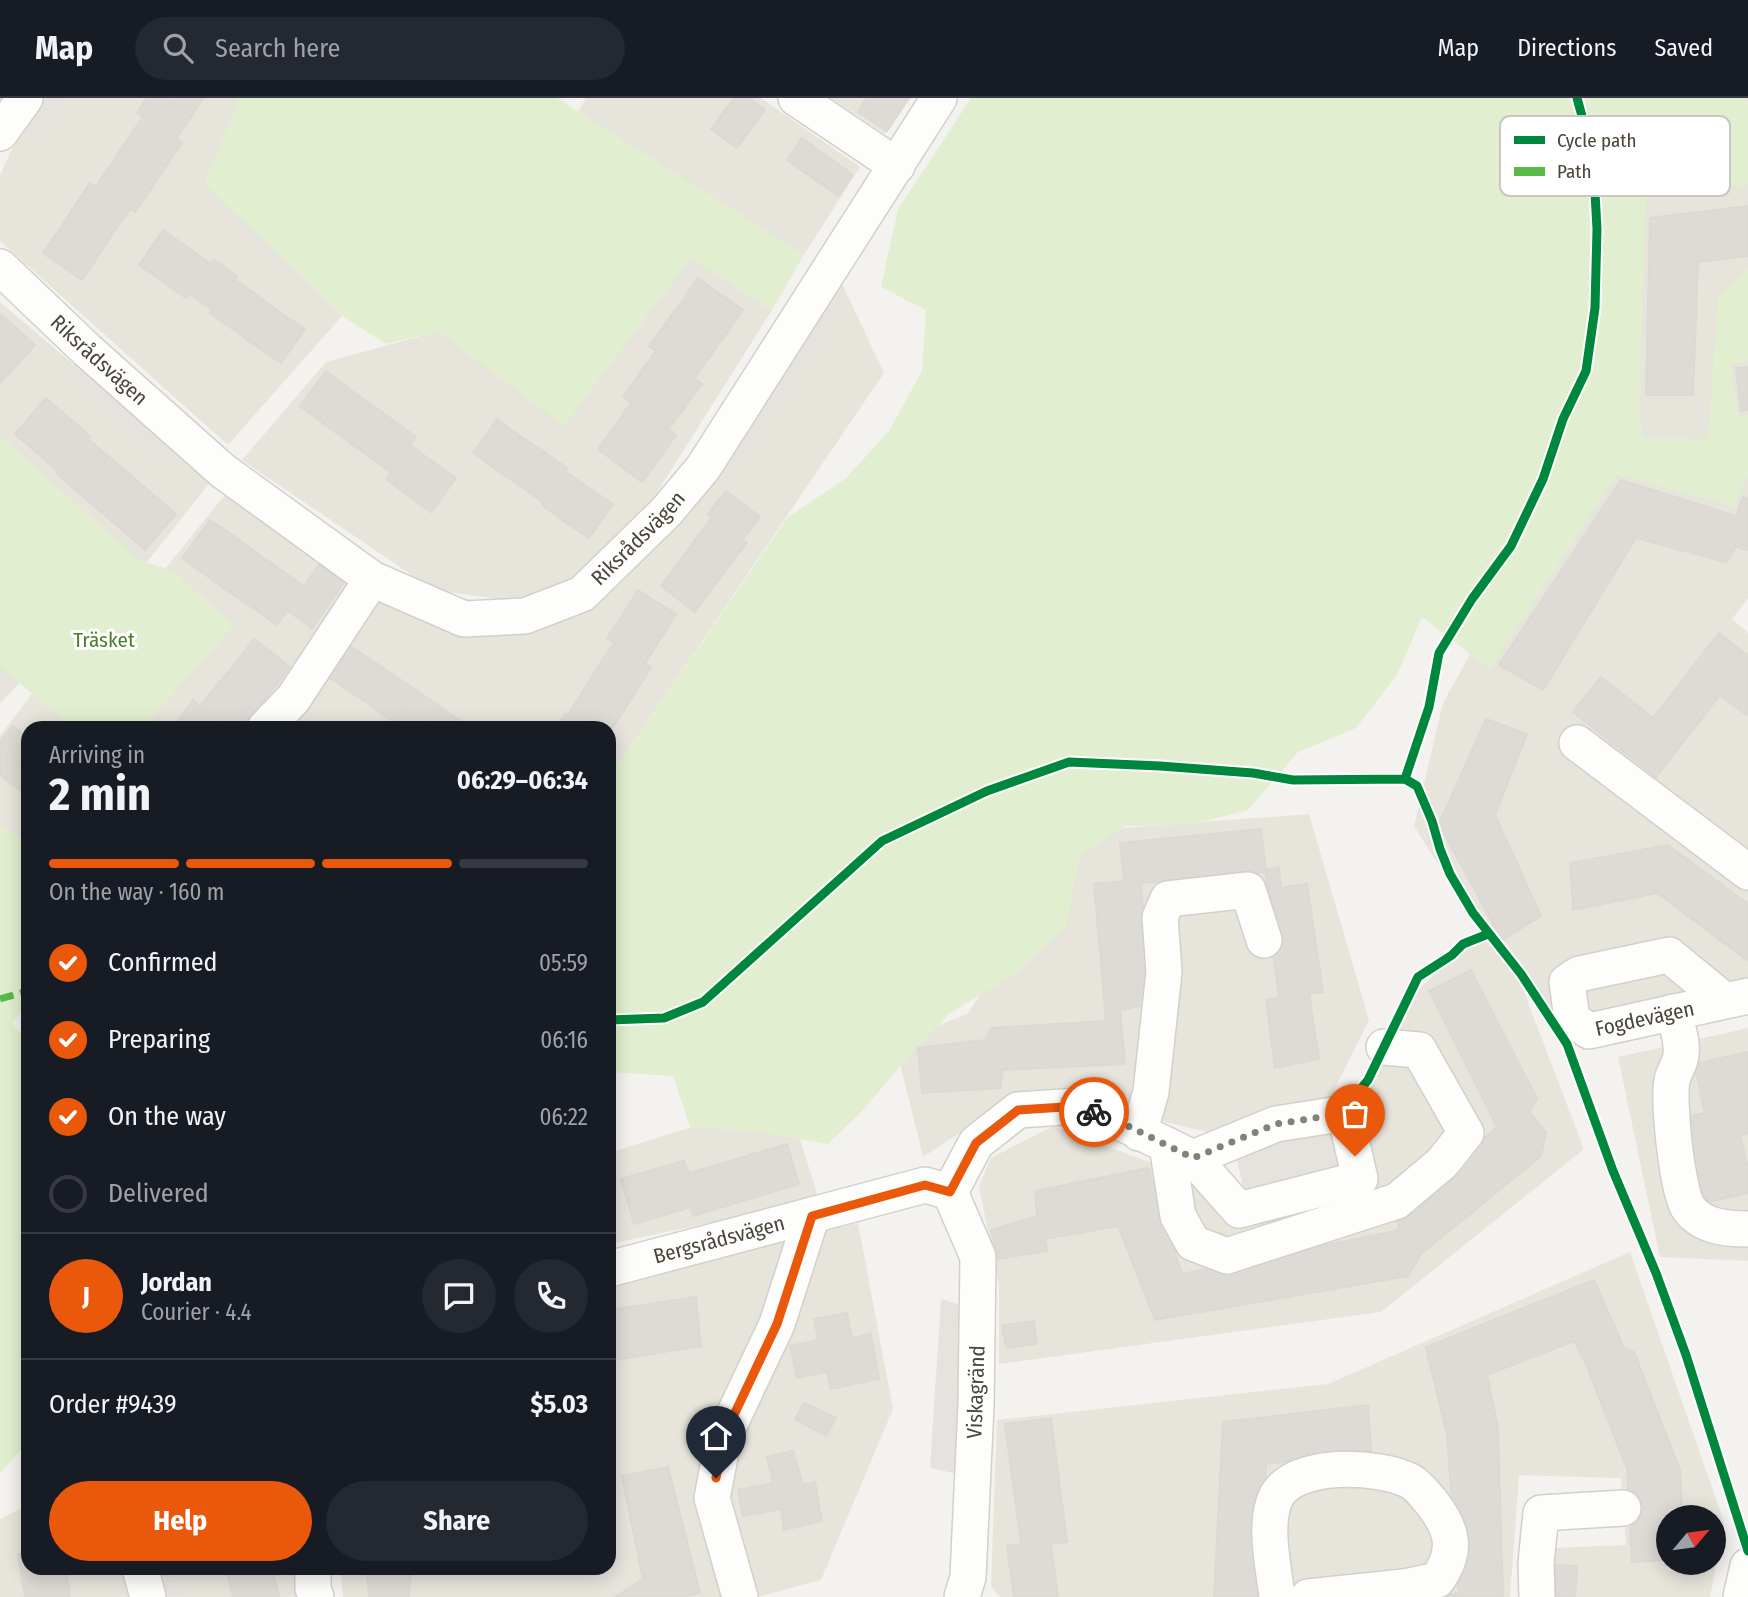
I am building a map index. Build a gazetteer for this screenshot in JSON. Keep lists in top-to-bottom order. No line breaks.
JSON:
{"streets":{"street":["Riksrådsvägen","Fogdevägen","Bergsrådsvägen","Viskagränd"]},"crossings":[["Bergsrådsvägen","Viskagränd"]],"parks":["Träsket"],"legend":["Cycle path","Path"],"north":"top right","page":{"header":"Map","search":"Search here","nav":["Map","Directions","Saved"],"heading":["2 min","Arriving in","06:29–06:34"],"panel":["Jordan","Courier · 4.4","Order #9439","$5.03"],"bar":"On the way · 160 m","list":[["Confirmed","05:59"],["Preparing","06:16"],["On the way","06:22"],"Delivered"],"round":"J","buttons":["Help","Share"]}}
